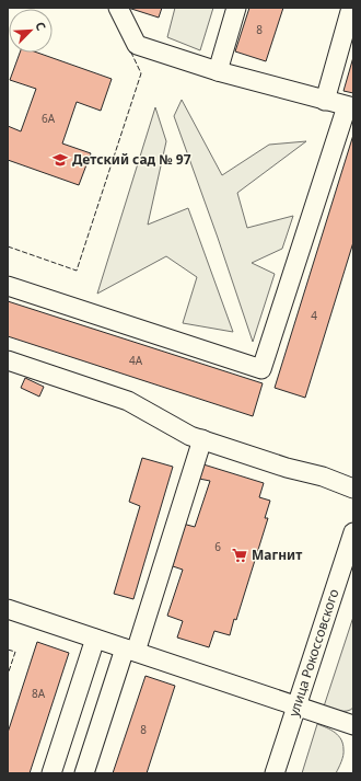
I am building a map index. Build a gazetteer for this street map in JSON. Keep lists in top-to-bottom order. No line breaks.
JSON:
{"streets":{"street":["улица Рокоссовского"]},"places":{"school or university":["Детский сад № 97"],"supermarket":["Магнит"]},"house_numbers":["8","6А","4","4А","6","8А","8"],"north":"top right"}
